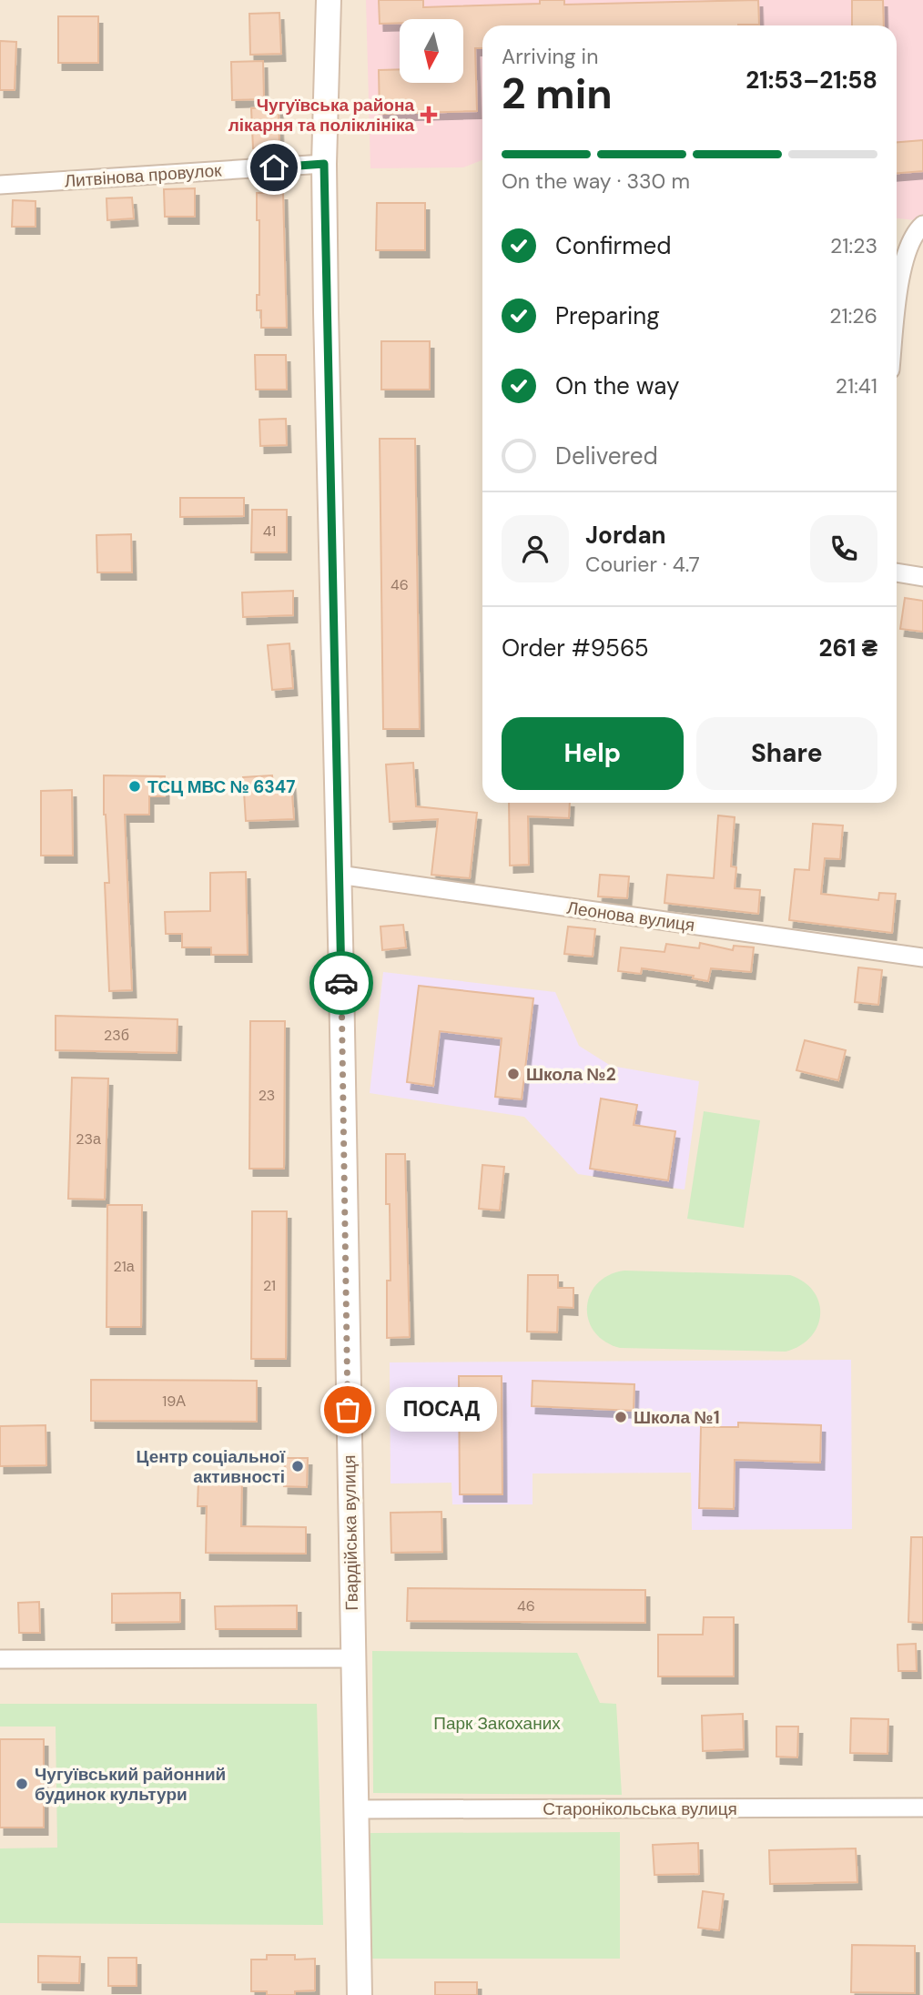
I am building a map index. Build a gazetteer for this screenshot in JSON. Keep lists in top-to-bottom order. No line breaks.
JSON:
{"streets":{"street":["Литвінова провулок","Леонова вулиця","Гвардійська вулиця","Старонікольська вулиця"]},"crossings":[["Литвінова провулок","Гвардійська вулиця"],["Леонова вулиця","Гвардійська вулиця"],["Гвардійська вулиця","Старонікольська вулиця"]],"parks":["Парк Закоханих"],"places":{"health":["Чугуївська района лікарня та поліклініка"],"other":["ТСЦ МВС № 6347","Школа №2","ПОСАД","Школа №1","Центр соціальної активності","Чугуївський районний будинок культури"]},"house_numbers":["41","46","23б","23","23а","21а","21","19А","46"],"north":"bottom","page":{"heading":["2 min","Arriving in","21:53–21:58"],"panel":["Jordan","Courier · 4.7","Order #9565","261 ₴"],"bar":"On the way · 330 m","list":[["Confirmed","21:23"],["Preparing","21:26"],["On the way","21:41"],"Delivered"],"buttons":["Help","Share"],"bubble":"ПОСАД"}}
